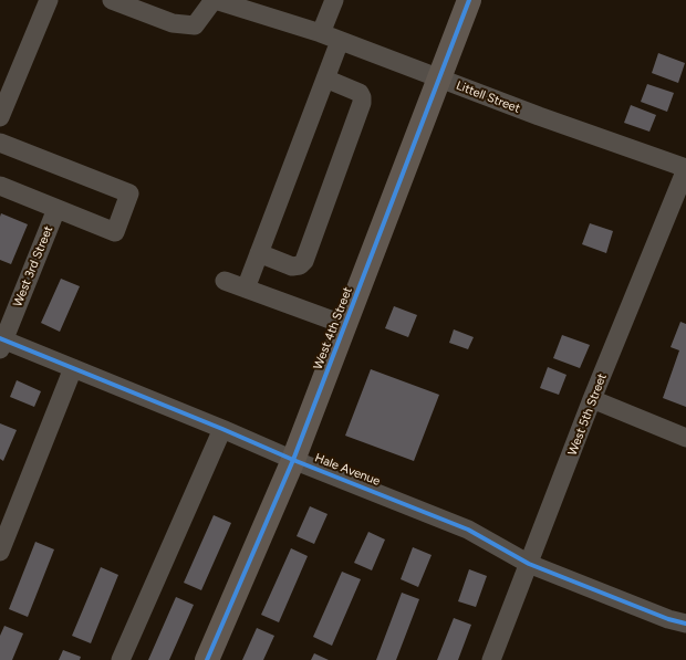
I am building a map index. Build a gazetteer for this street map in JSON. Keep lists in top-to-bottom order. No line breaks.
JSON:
{"streets":{"main road":["West 4th Street"],"street":["Littell Street","West 3rd Street","West 5th Street","Hale Avenue"]},"crossings":[["Littell Street","West 4th Street"],["Littell Street","West 5th Street"],["West 3rd Street","Hale Avenue"],["West 4th Street","Hale Avenue"],["West 5th Street","Hale Avenue"]]}
